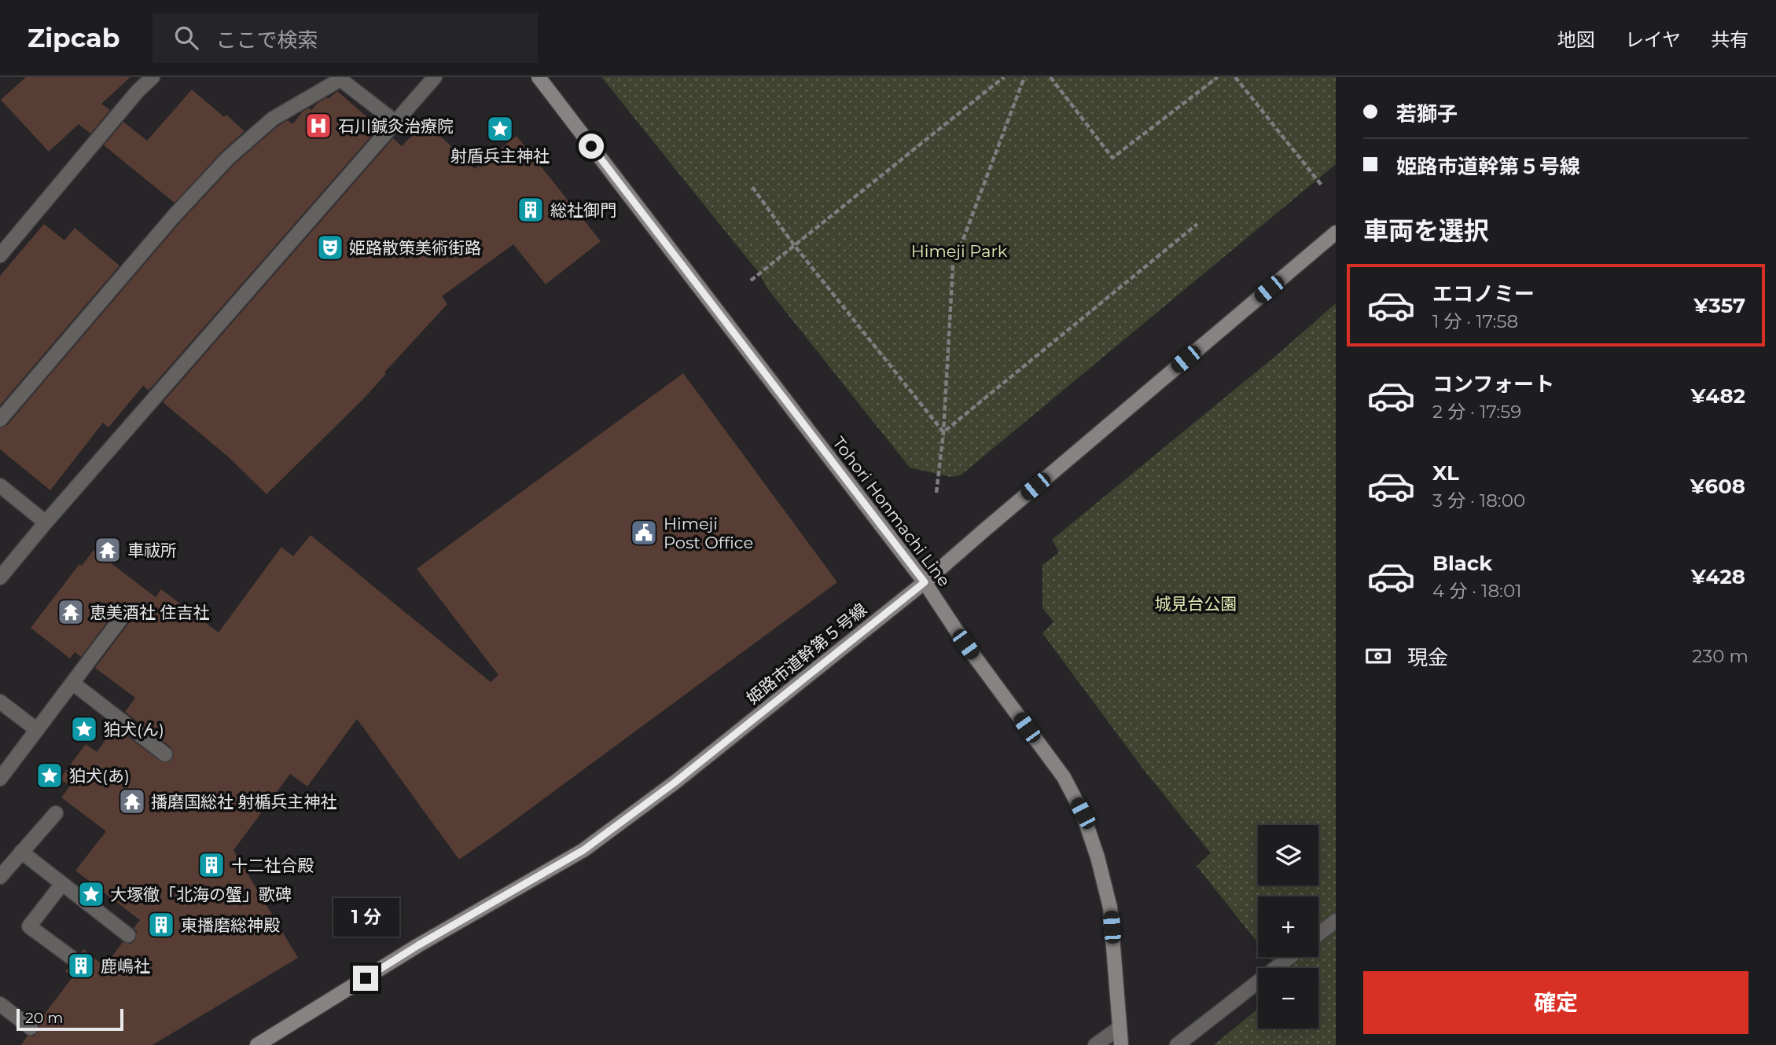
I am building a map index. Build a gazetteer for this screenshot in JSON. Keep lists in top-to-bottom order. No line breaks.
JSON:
{"streets":{"street":["Tohori Honmachi Line","姫路市道幹第５号線"]},"crossings":[["Tohori Honmachi Line","姫路市道幹第５号線"]],"parks":["Himeji Park","城見台公園"],"places":{"hospital":["石川鍼灸治療院"],"place":["射盾兵主神社","狛犬(ん)","狛犬(あ)","大塚徹「北海の蟹」歌碑"],"building":["総社御門","十二社合殿","東播磨総神殿","鹿嶋社"],"theatre":["姫路散策美術街路"],"public building":["Himeji Post Office"],"temple":["車祓所","恵美酒社 住吉社","播磨国総社 射楯兵主神社"]},"scale_bar":"20 m","page":{"header":"Zipcab","search":"ここで検索","nav":["地図","レイヤ","共有"],"banner":["若獅子","姫路市道幹第５号線"],"heading":"車両を選択","list":[{"name":"エコノミー","note":"1 分 · 17:58","value":"¥357"},{"name":"コンフォート","note":"2 分 · 17:59","value":"¥482"},{"name":"XL","note":"3 分 · 18:00","value":"¥608"},{"name":"Black","note":"4 分 · 18:01","value":"¥428"}],"pay":["現金","230 m"],"map_buttons":["+","−"],"bubble":"1 分","buttons":"確定","scale":"20 m"}}
